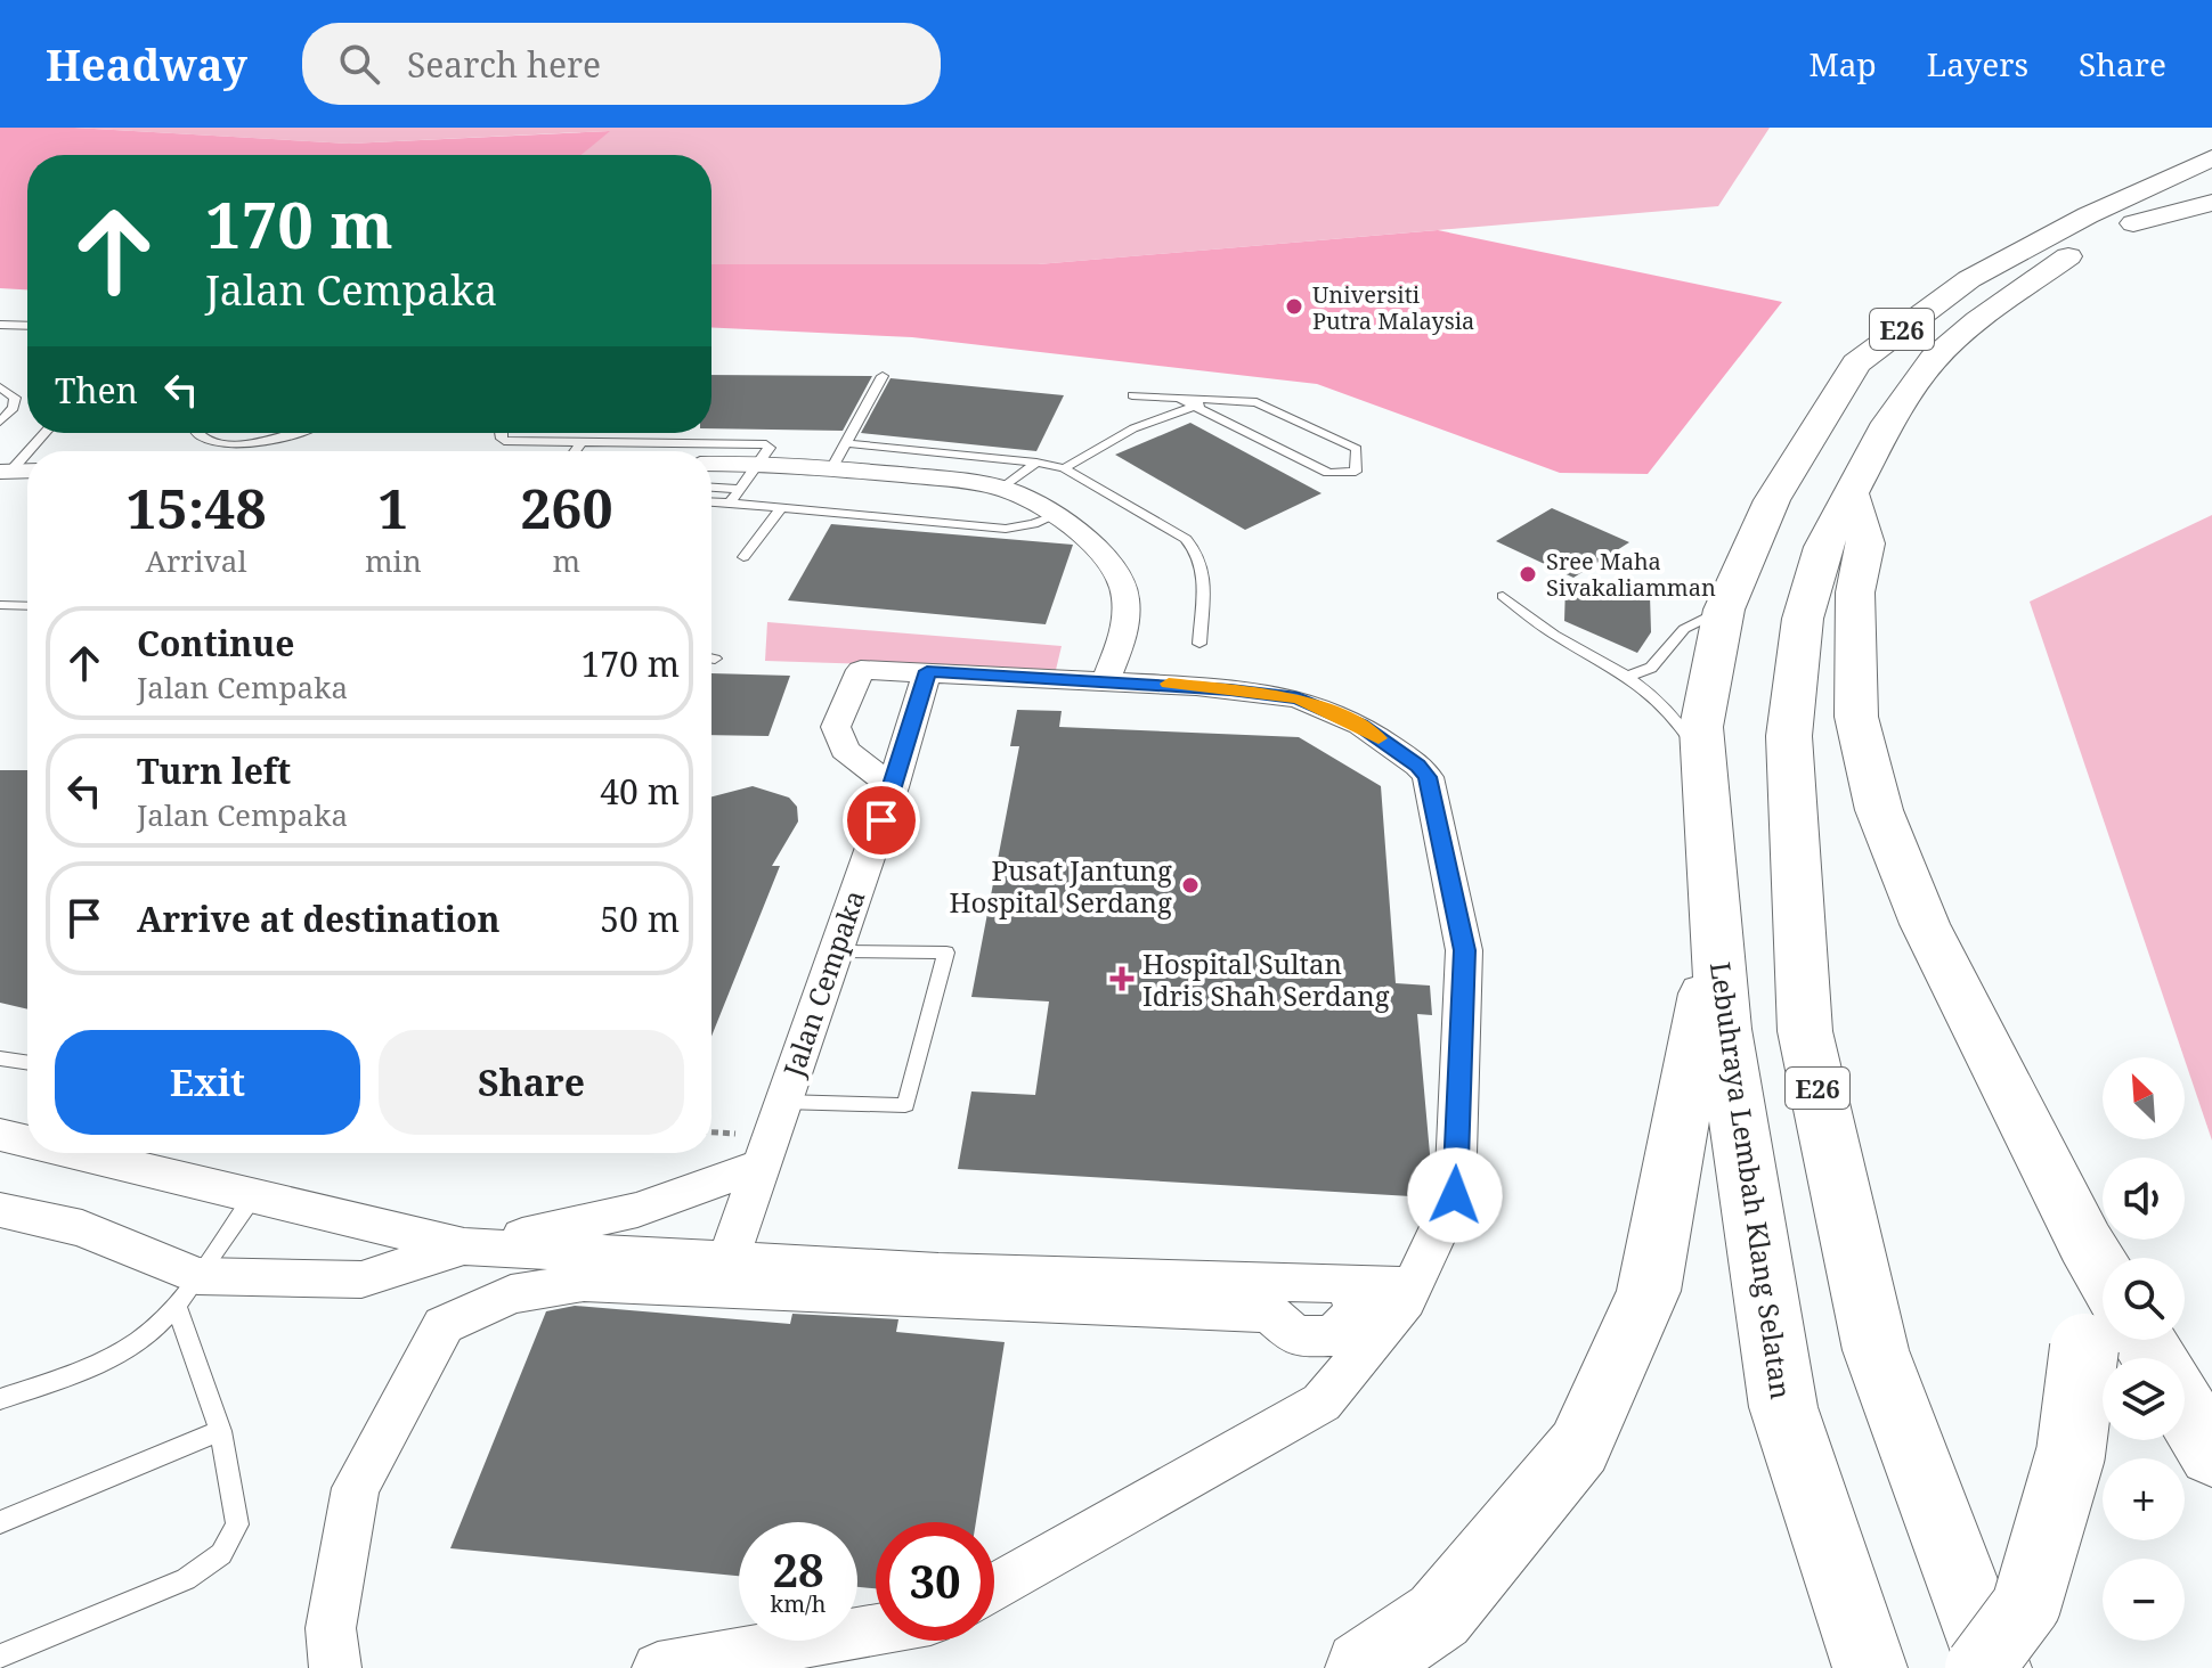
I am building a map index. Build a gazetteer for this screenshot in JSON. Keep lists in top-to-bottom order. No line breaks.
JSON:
{"streets":{"highway":["E26","Lebuhraya Lembah Klang Selatan"],"street":["Jalan Cempaka"]},"places":{"other":["Universiti Putra Malaysia","Sree Maha Sivakaliamman","Pusat Jantung Hospital Serdang"],"health":["Hospital Sultan Idris Shah Serdang"]},"north":"top left","page":{"header":"Headway","search":"Search here","nav":["Map","Layers","Share"],"turn":["170 m","Jalan Cempaka"],"then":"Then","eta":["15:48","Arrival","1","min","260","m"],"list":[{"name":"Continue","note":"Jalan Cempaka","value":"170 m"},{"name":"Turn left","note":"Jalan Cempaka","value":"40 m"},{"name":"Arrive at destination","value":"50 m"}],"buttons":["Exit","Share"],"map_buttons":["+","−"],"speed":"28 km/h","limit":"30"}}
